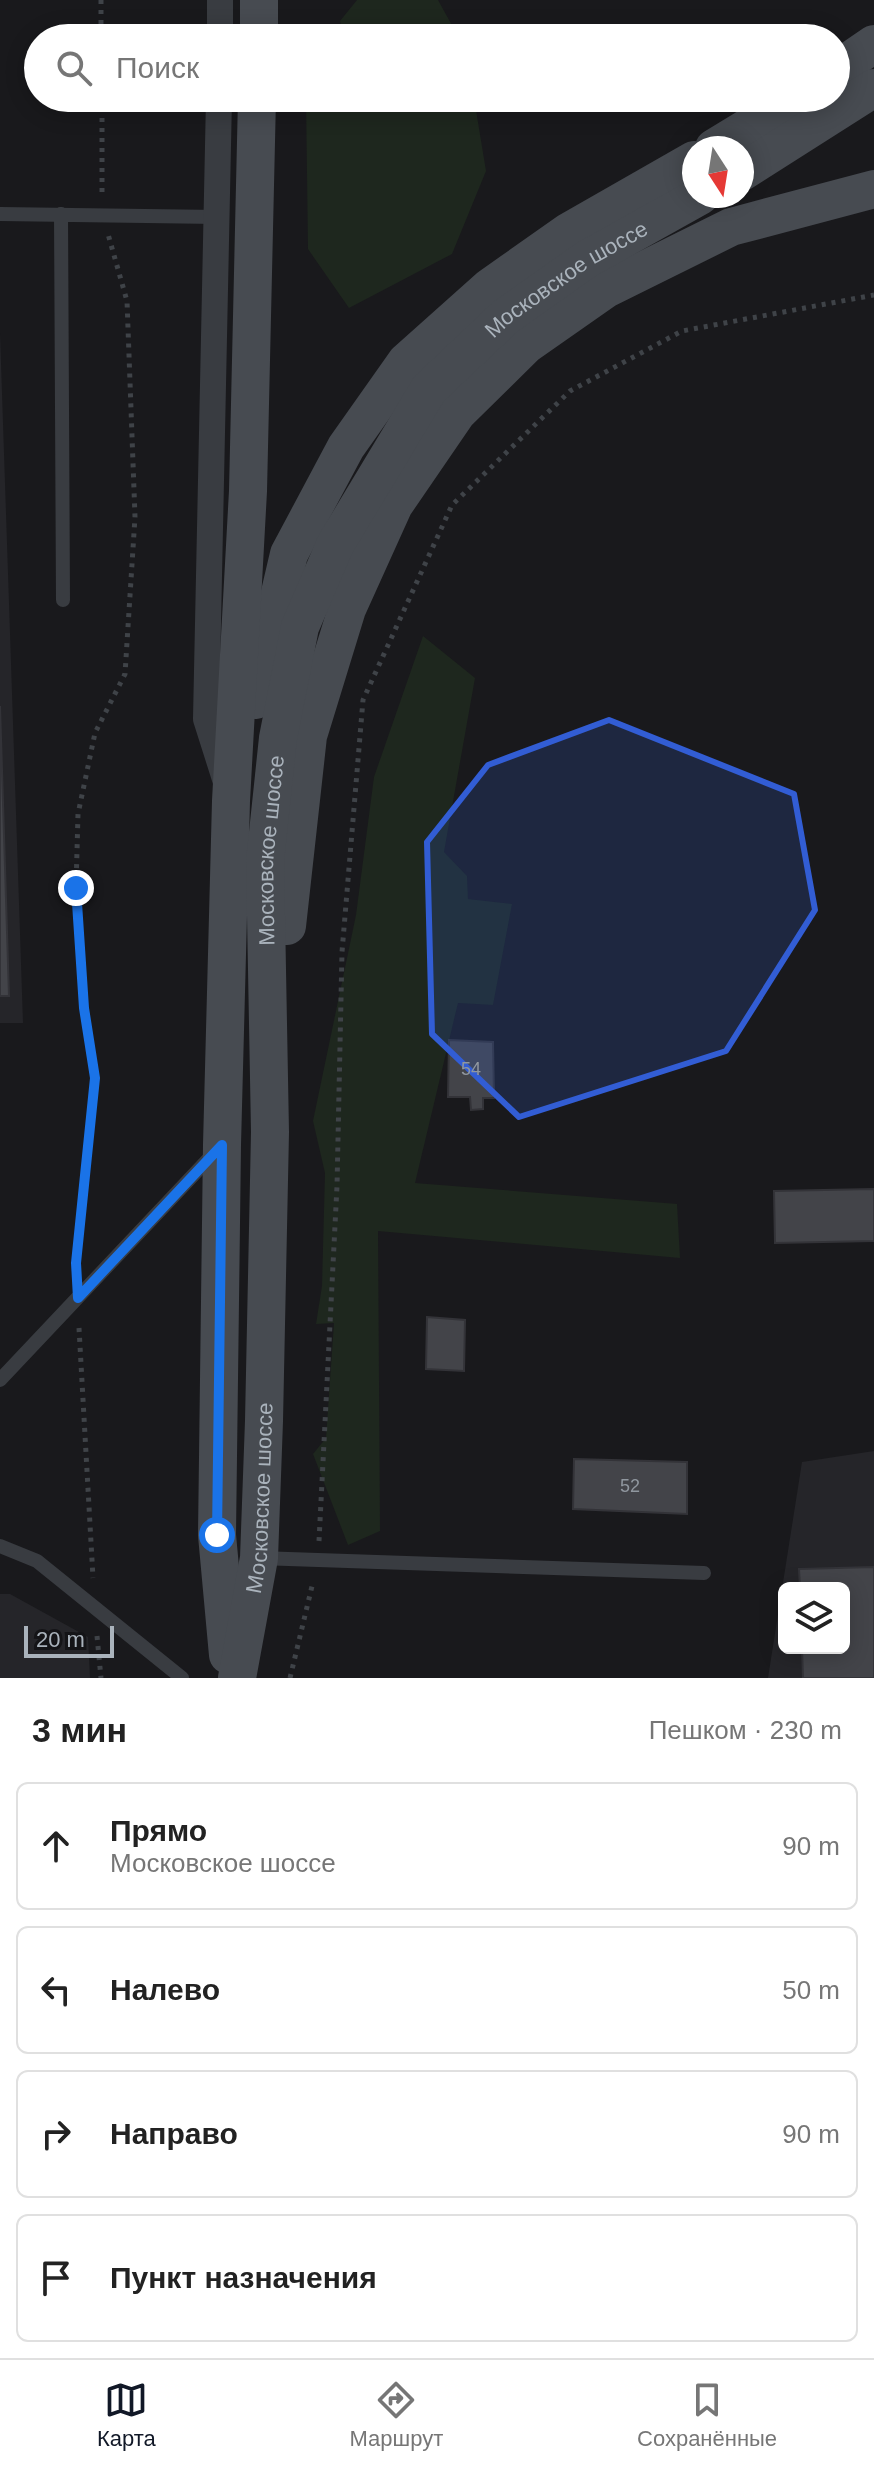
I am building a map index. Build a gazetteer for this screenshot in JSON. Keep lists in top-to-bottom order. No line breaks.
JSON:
{"streets":{"main road":["Московское шоссе"]},"house_numbers":["54","52"],"scale_bar":"20 m","north":"bottom","page":{"search":"Поиск","scale":"20 m","heading":["3 мин","Пешком · 230 m"],"list":[["Прямо","Московское шоссе","90 m"],["Налево","50 m"],["Направо","90 m"],"Пункт назначения"],"nav":["Карта","Маршрут","Сохранённые"]}}
